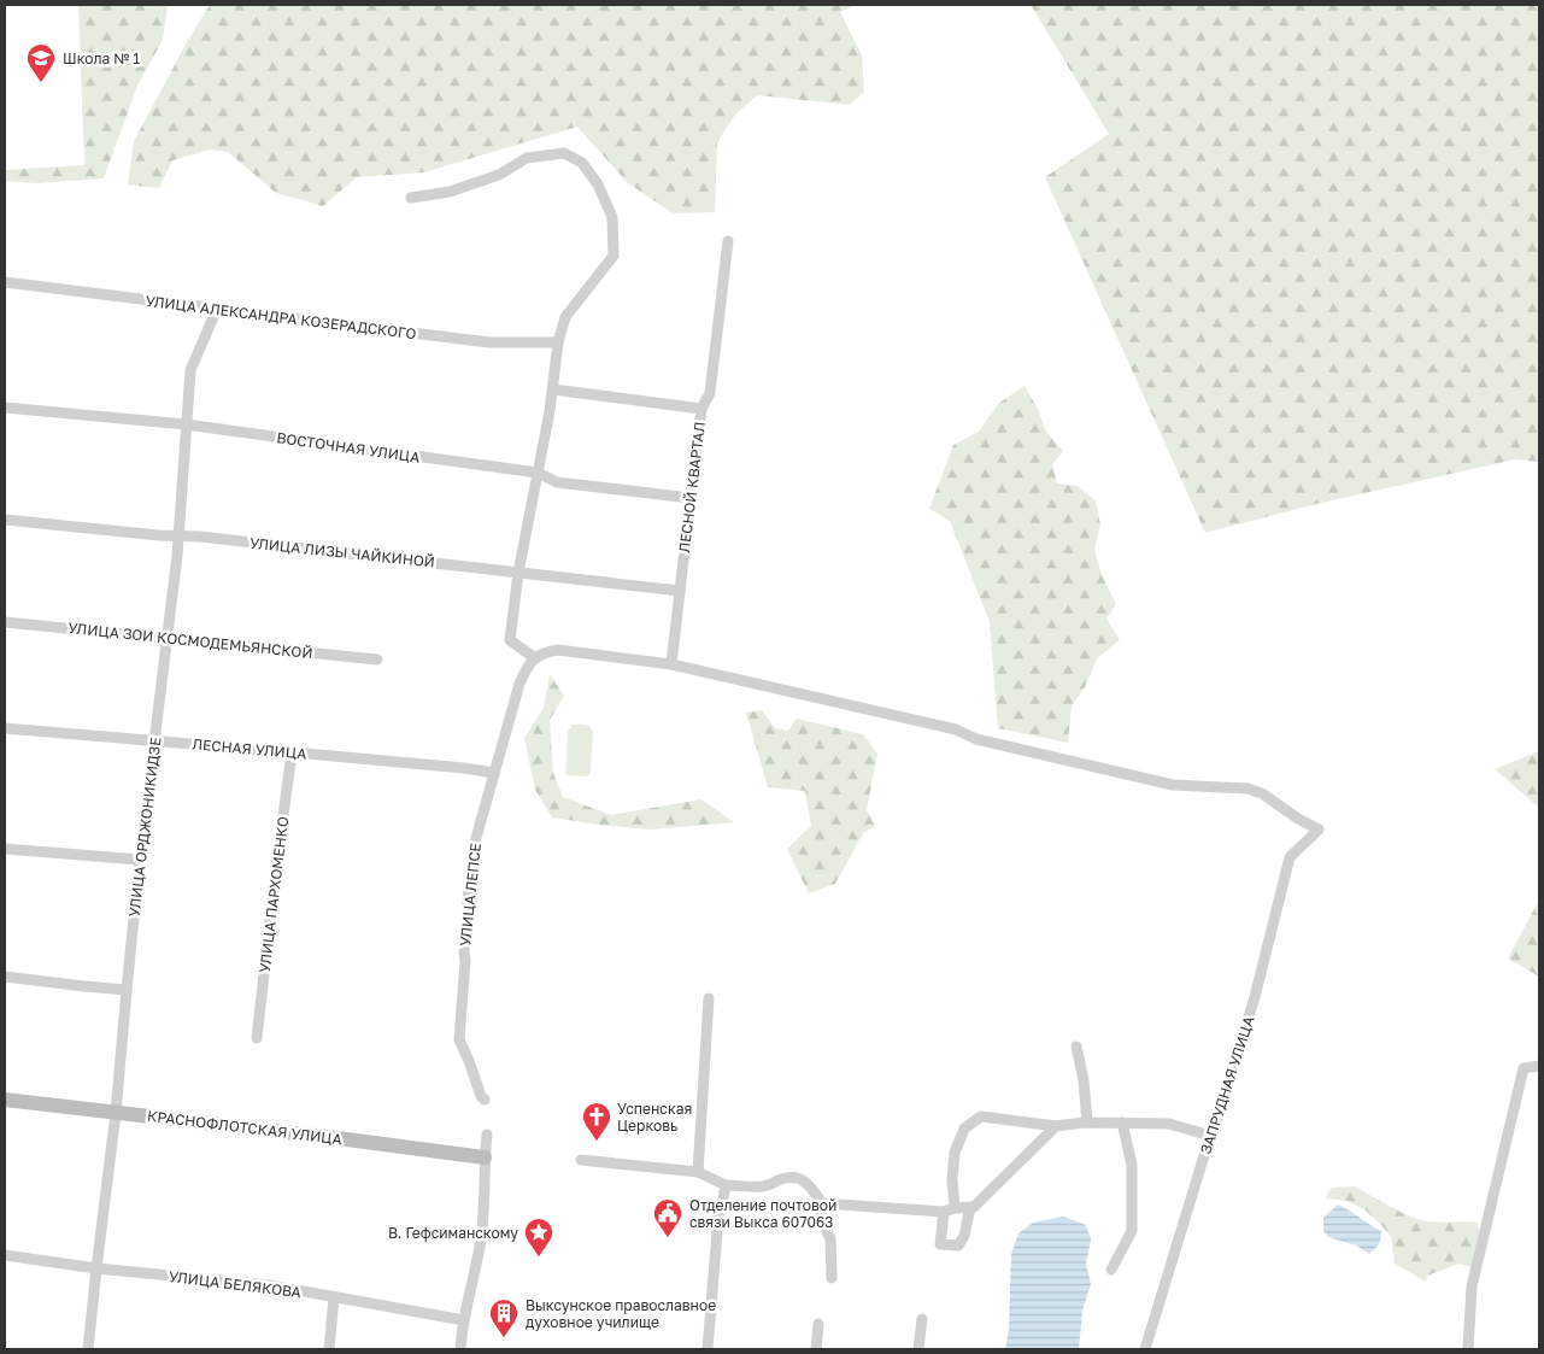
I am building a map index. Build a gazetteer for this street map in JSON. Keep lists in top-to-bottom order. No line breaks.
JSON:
{"streets":{"street":["УЛИЦА АЛЕКСАНДРА КОЗЕРАДСКОГО","ВОСТОЧНАЯ УЛИЦА","ЛЕСНОЙ КВАРТАЛ","УЛИЦА ЛИЗЫ ЧАЙКИНОЙ","УЛИЦА ЗОИ КОСМОДЕМЬЯНСКОЙ","ЛЕСНАЯ УЛИЦА","УЛИЦА ОРДЖОНИКИДЗЕ","УЛИЦА ПАРХОМЕНКО","УЛИЦА ЛЕПСЕ","ЗАПРУДНАЯ УЛИЦА","КРАСНОФЛОТСКАЯ УЛИЦА","УЛИЦА БЕЛЯКОВА"]},"crossings":[["УЛИЦА АЛЕКСАНДРА КОЗЕРАДСКОГО","УЛИЦА ОРДЖОНИКИДЗЕ"],["ВОСТОЧНАЯ УЛИЦА","ЛЕСНОЙ КВАРТАЛ"],["ВОСТОЧНАЯ УЛИЦА","УЛИЦА ОРДЖОНИКИДЗЕ"],["ЛЕСНОЙ КВАРТАЛ","УЛИЦА ЛИЗЫ ЧАЙКИНОЙ"],["ЛЕСНОЙ КВАРТАЛ","ЗАПРУДНАЯ УЛИЦА"],["УЛИЦА ЛИЗЫ ЧАЙКИНОЙ","УЛИЦА ОРДЖОНИКИДЗЕ"],["УЛИЦА ЗОИ КОСМОДЕМЬЯНСКОЙ","УЛИЦА ОРДЖОНИКИДЗЕ"],["ЛЕСНАЯ УЛИЦА","УЛИЦА ОРДЖОНИКИДЗЕ"],["ЛЕСНАЯ УЛИЦА","УЛИЦА ПАРХОМЕНКО"],["ЛЕСНАЯ УЛИЦА","УЛИЦА ЛЕПСЕ"],["УЛИЦА ОРДЖОНИКИДЗЕ","КРАСНОФЛОТСКАЯ УЛИЦА"],["УЛИЦА ОРДЖОНИКИДЗЕ","УЛИЦА БЕЛЯКОВА"]],"places":{"school or university":["Школа № 1"],"church":["Успенская Церковь"],"public building":["Отделение почтовой связи Выкса 607063"],"place":["В. Гефсиманскому"],"building":["Выксунское православное духовное училище"]}}
